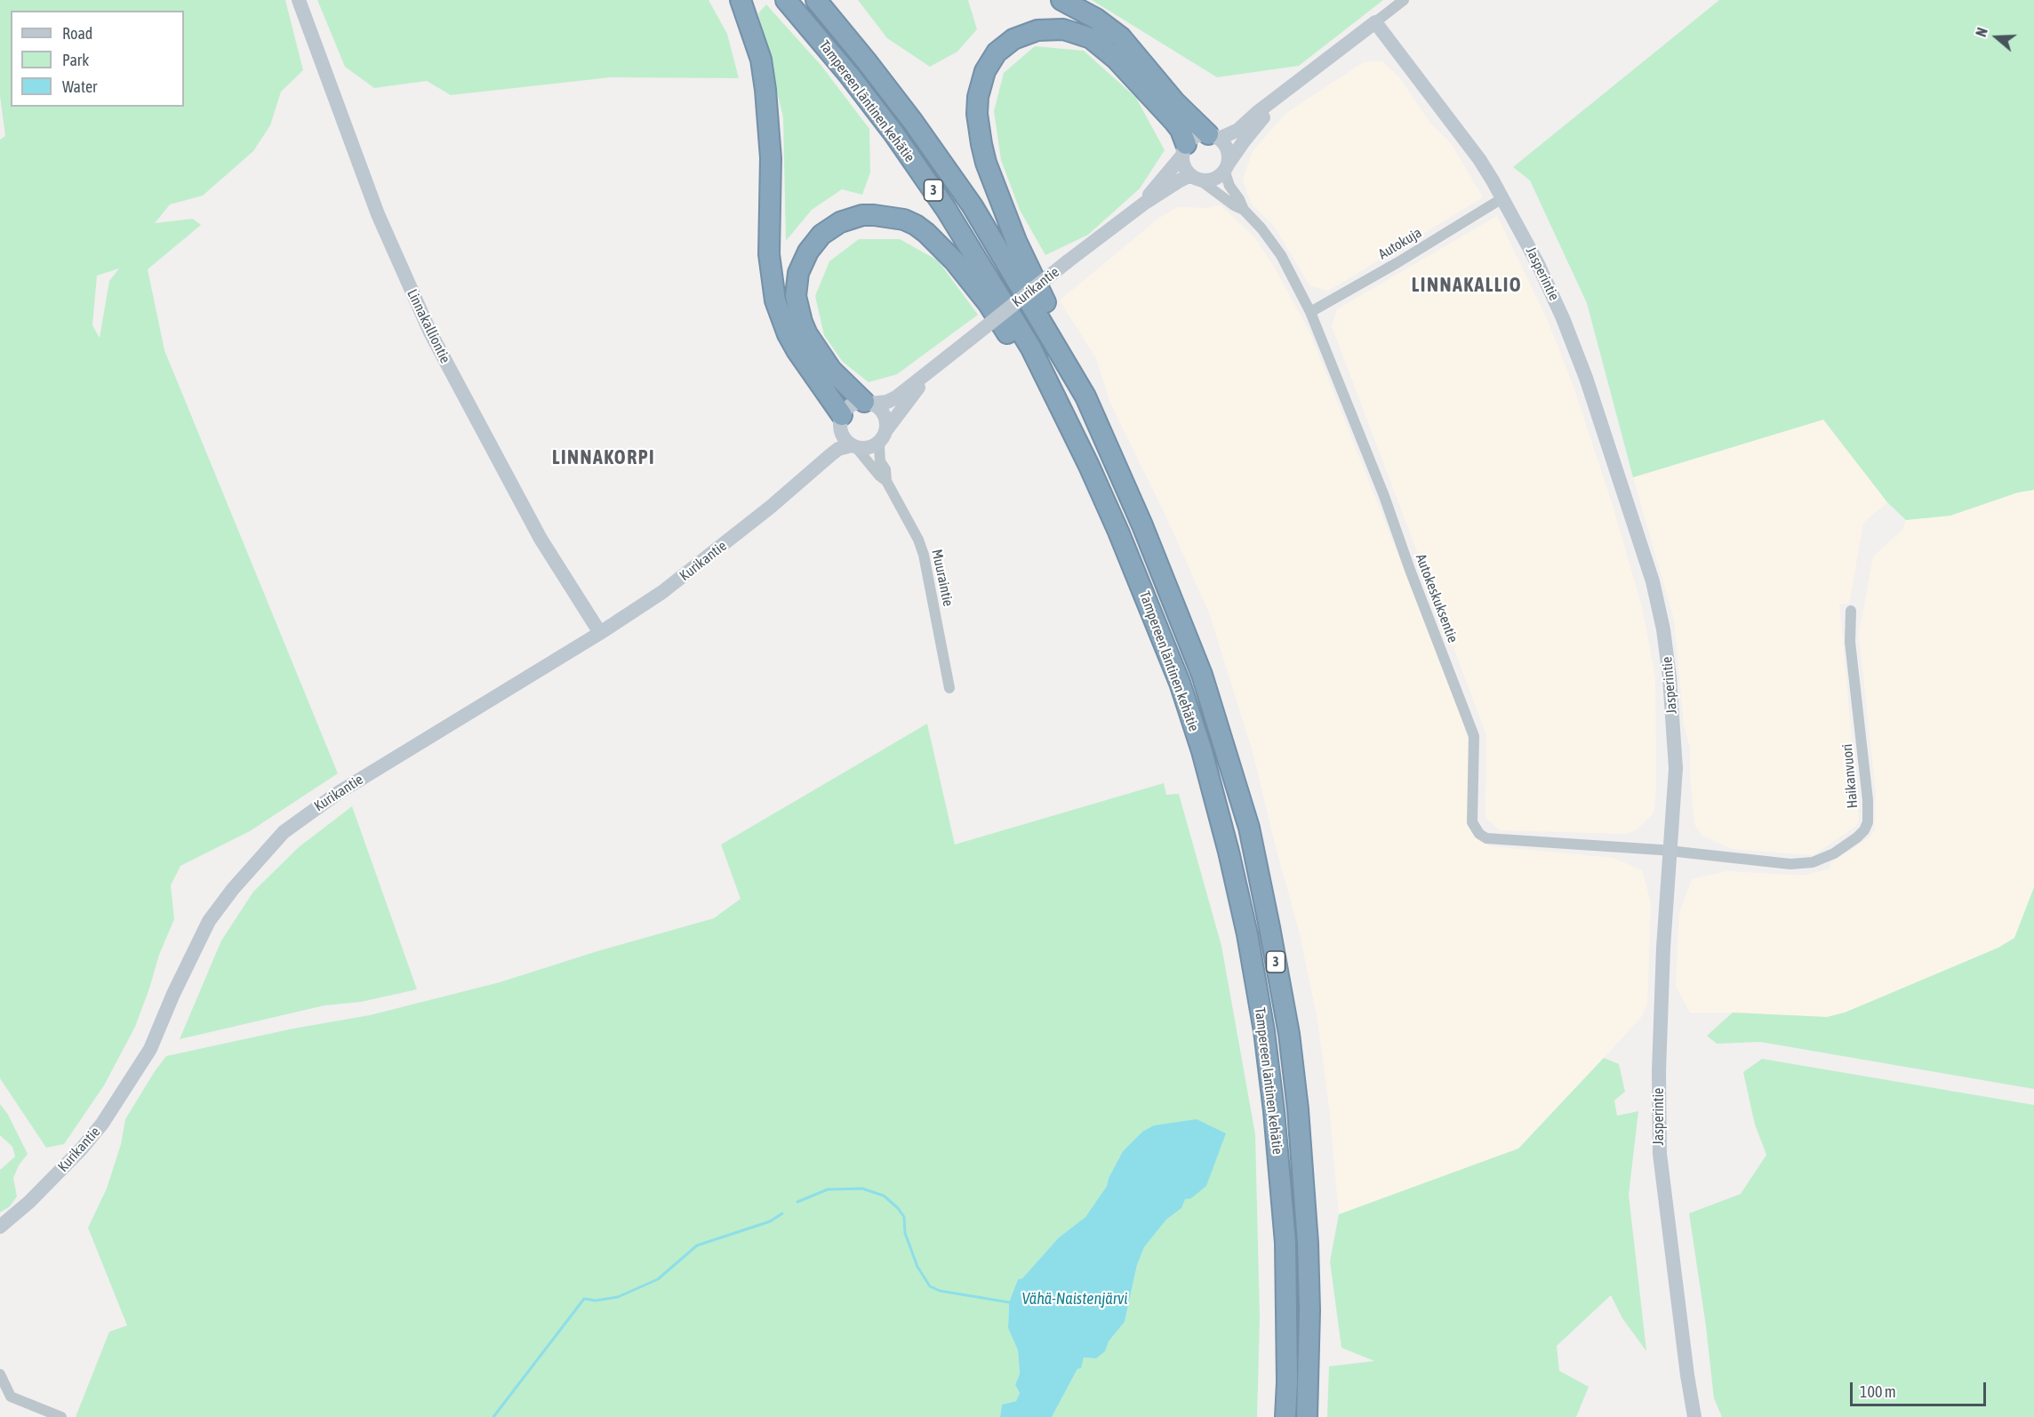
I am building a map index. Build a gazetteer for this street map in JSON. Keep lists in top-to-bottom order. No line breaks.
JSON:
{"streets":{"highway":["Tampereen läntinen kehätie","3"],"main road":["Jasperintie","Kurikantie","Linnakalliontie"],"street":["Autokuja","Muuraintie","Autokeskuksentie","Haikanvuori"]},"crossings":[["Autokuja","Jasperintie"],["Autokuja","Autokeskuksentie"],["Jasperintie","Autokeskuksentie"],["Jasperintie","Haikanvuori"],["Kurikantie","Linnakalliontie"],["Kurikantie","Muuraintie"],["Kurikantie","Autokeskuksentie"],["Autokeskuksentie","Haikanvuori"]],"districts":["LINNAKALLIO","LINNAKORPI"],"water":["Vähä-Naistenjärvi"],"legend":["Road","Park","Water"],"scale_bar":"100 m","north":"left"}
